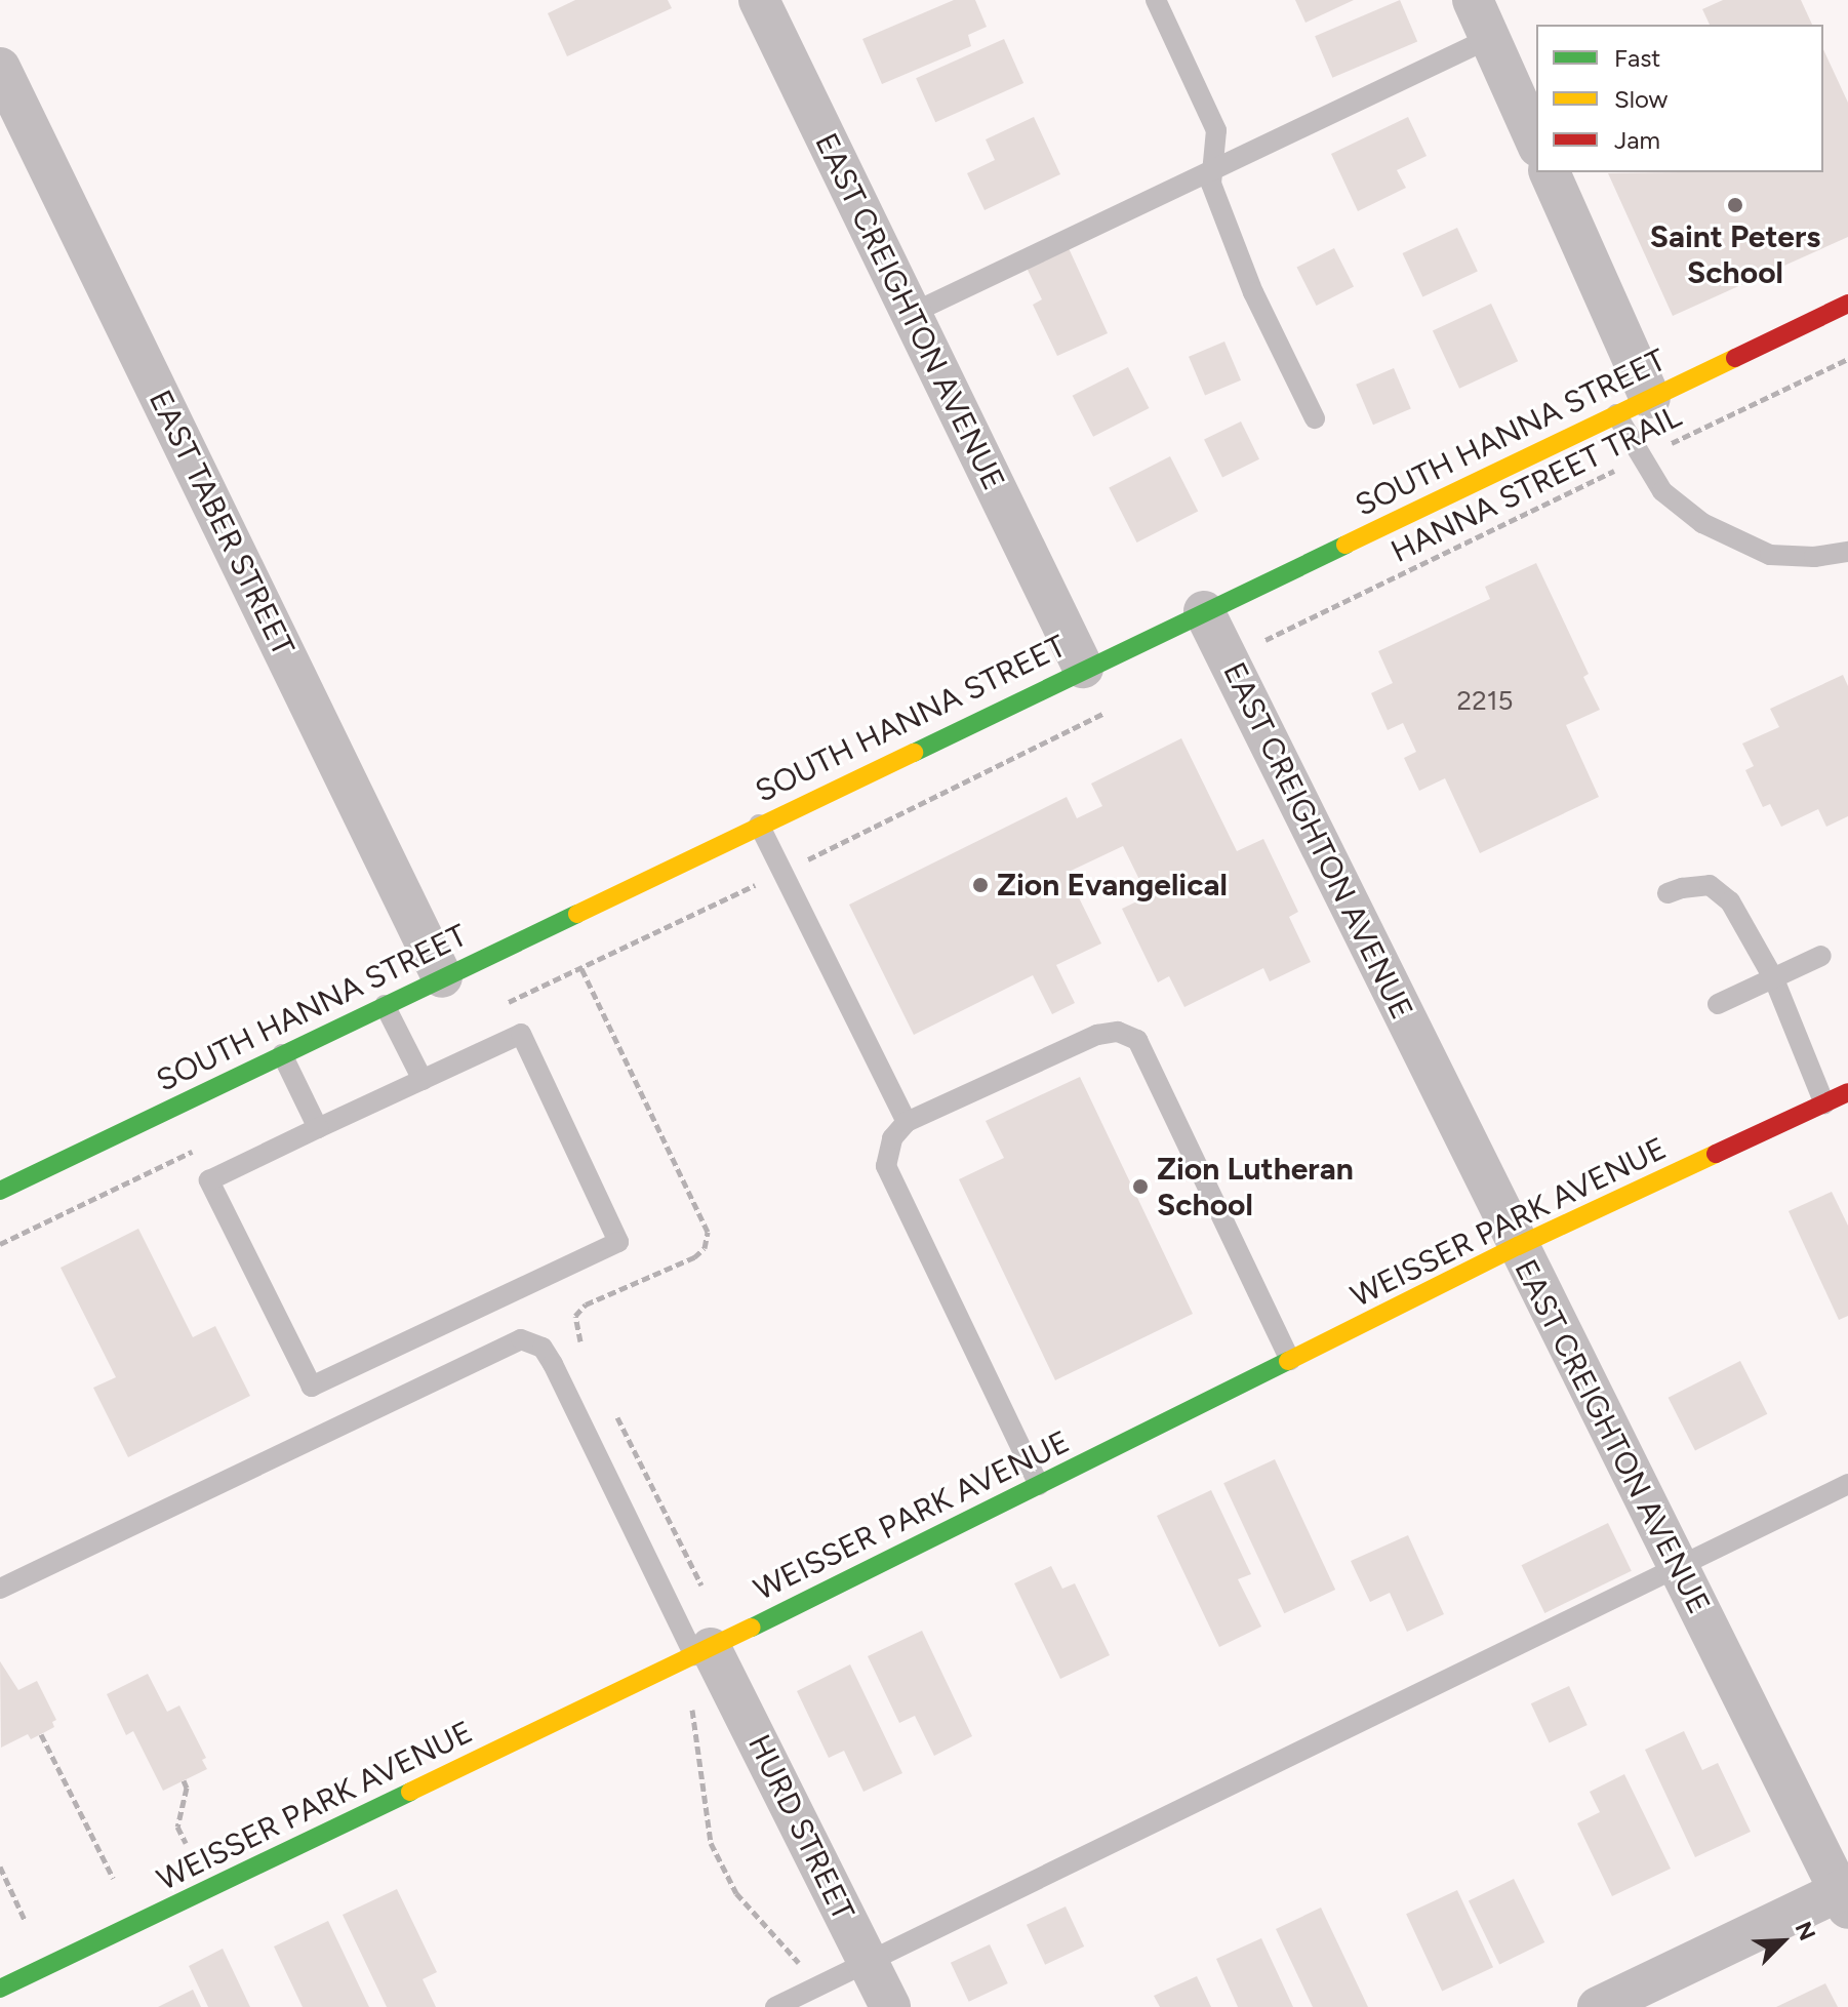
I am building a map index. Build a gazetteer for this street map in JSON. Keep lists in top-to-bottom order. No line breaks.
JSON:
{"streets":{"street":["EAST CREIGHTON AVENUE","SOUTH HANNA STREET","EAST TABER STREET","WEISSER PARK AVENUE","HURD STREET"],"path":["HANNA STREET TRAIL"]},"crossings":[["EAST CREIGHTON AVENUE","SOUTH HANNA STREET"],["EAST CREIGHTON AVENUE","WEISSER PARK AVENUE"],["SOUTH HANNA STREET","EAST TABER STREET"],["WEISSER PARK AVENUE","HURD STREET"]],"places":["Saint Peters School","Zion Evangelical","Zion Lutheran School"],"house_numbers":["2215"],"legend":["Fast","Slow","Jam"],"north":"top right"}
